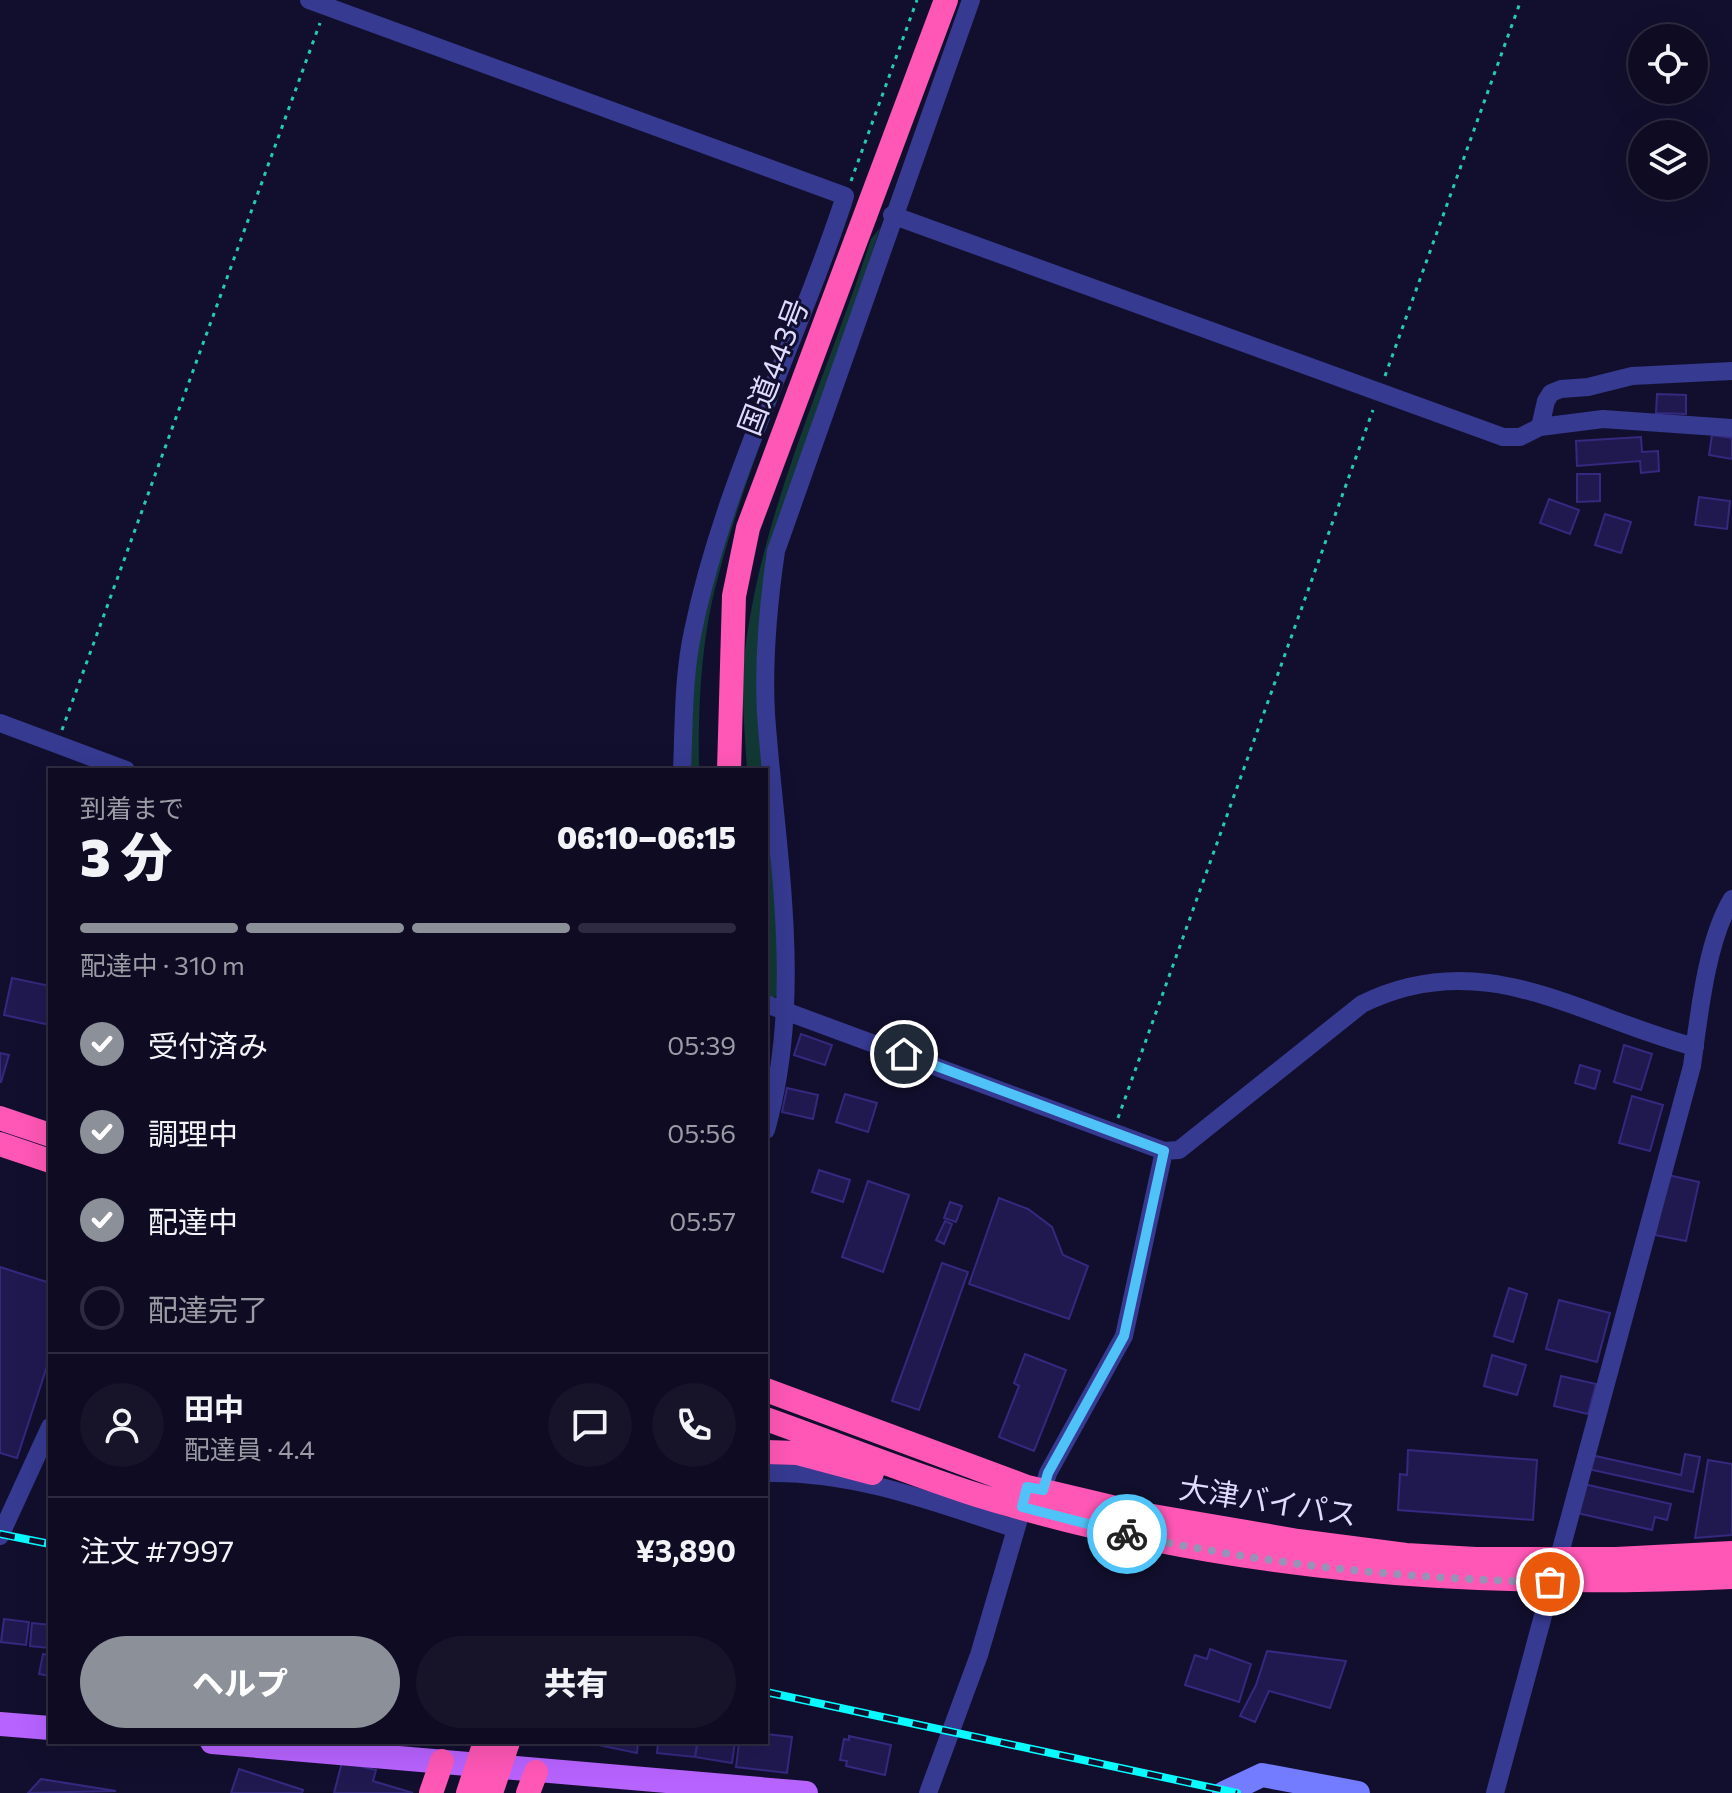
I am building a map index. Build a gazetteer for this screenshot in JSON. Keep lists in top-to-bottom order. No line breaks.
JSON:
{"streets":{"highway":["国道443号","大津バイパス"]},"page":{"heading":["3 分","到着まで","06:10–06:15"],"panel":["田中","配達員 · 4.4","注文 #7997","¥3,890"],"bar":"配達中 · 310 m","list":[["受付済み","05:39"],["調理中","05:56"],["配達中","05:57"],"配達完了"],"buttons":["ヘルプ","共有"]}}
